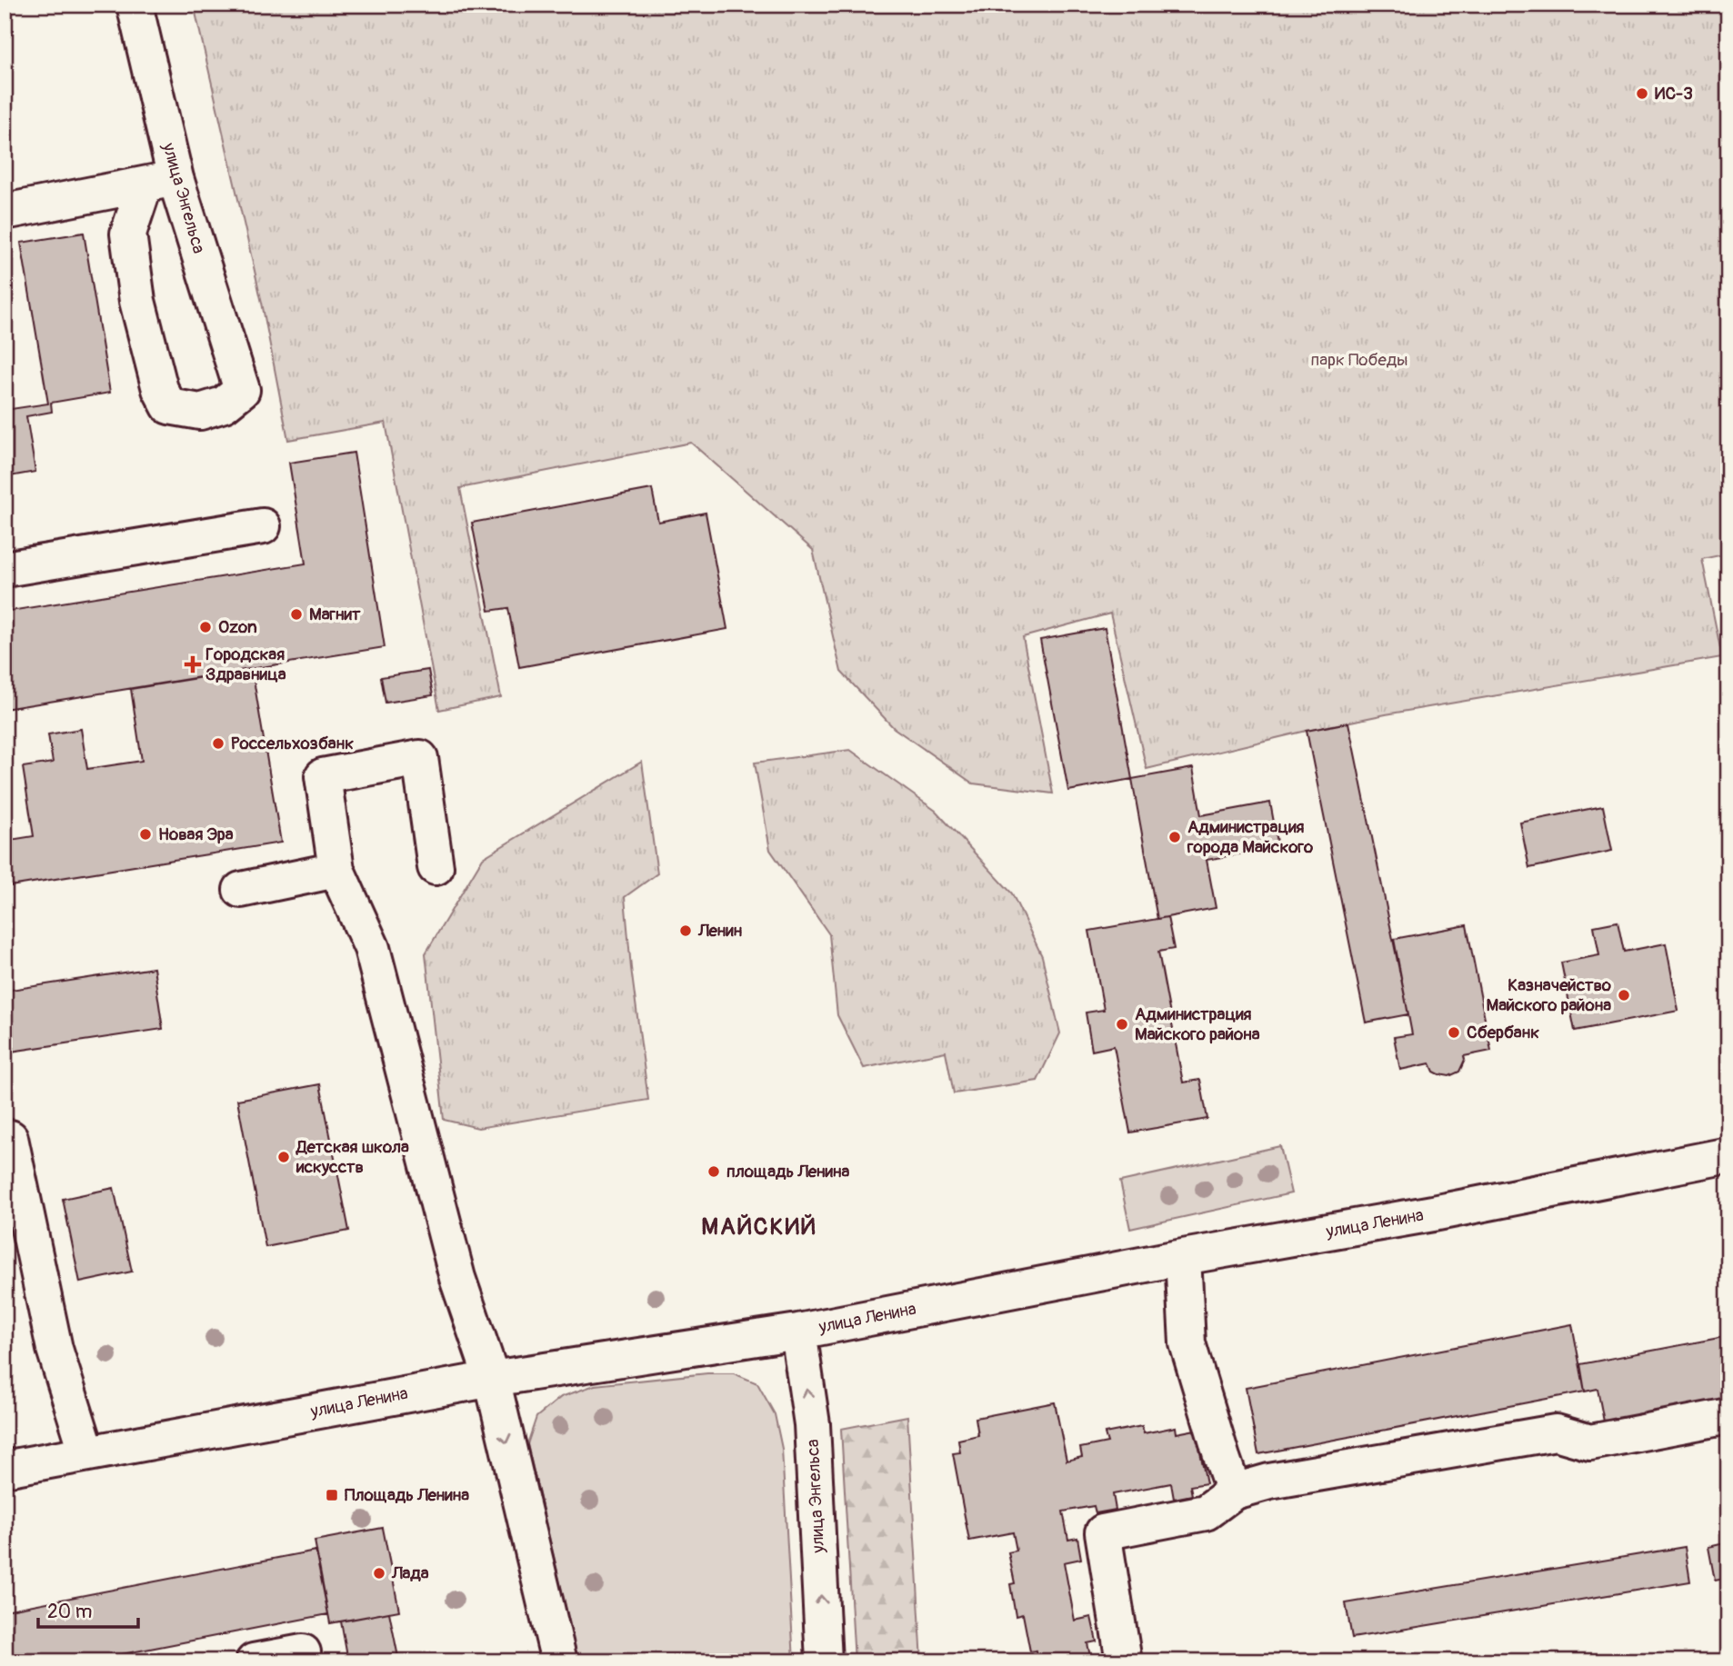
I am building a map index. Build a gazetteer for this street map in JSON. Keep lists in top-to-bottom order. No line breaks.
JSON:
{"streets":{"street":["улица Энгельса","улица Ленина"]},"crossings":[["улица Энгельса","улица Ленина"]],"districts":["МАЙСКИЙ"],"parks":["парк Победы"],"places":{"other":["ИС-3","Магнит","Ozon","Россельхозбанк","Новая Эра","Администрация города Майского","Ленин","Казначейство Майского района","Администрация Майского района","Сбербанк","Детская школа искусств","площадь Ленина","Лада"],"health":["Городская Здравница"],"transit":["Площадь Ленина"]},"scale_bar":"20 m"}
